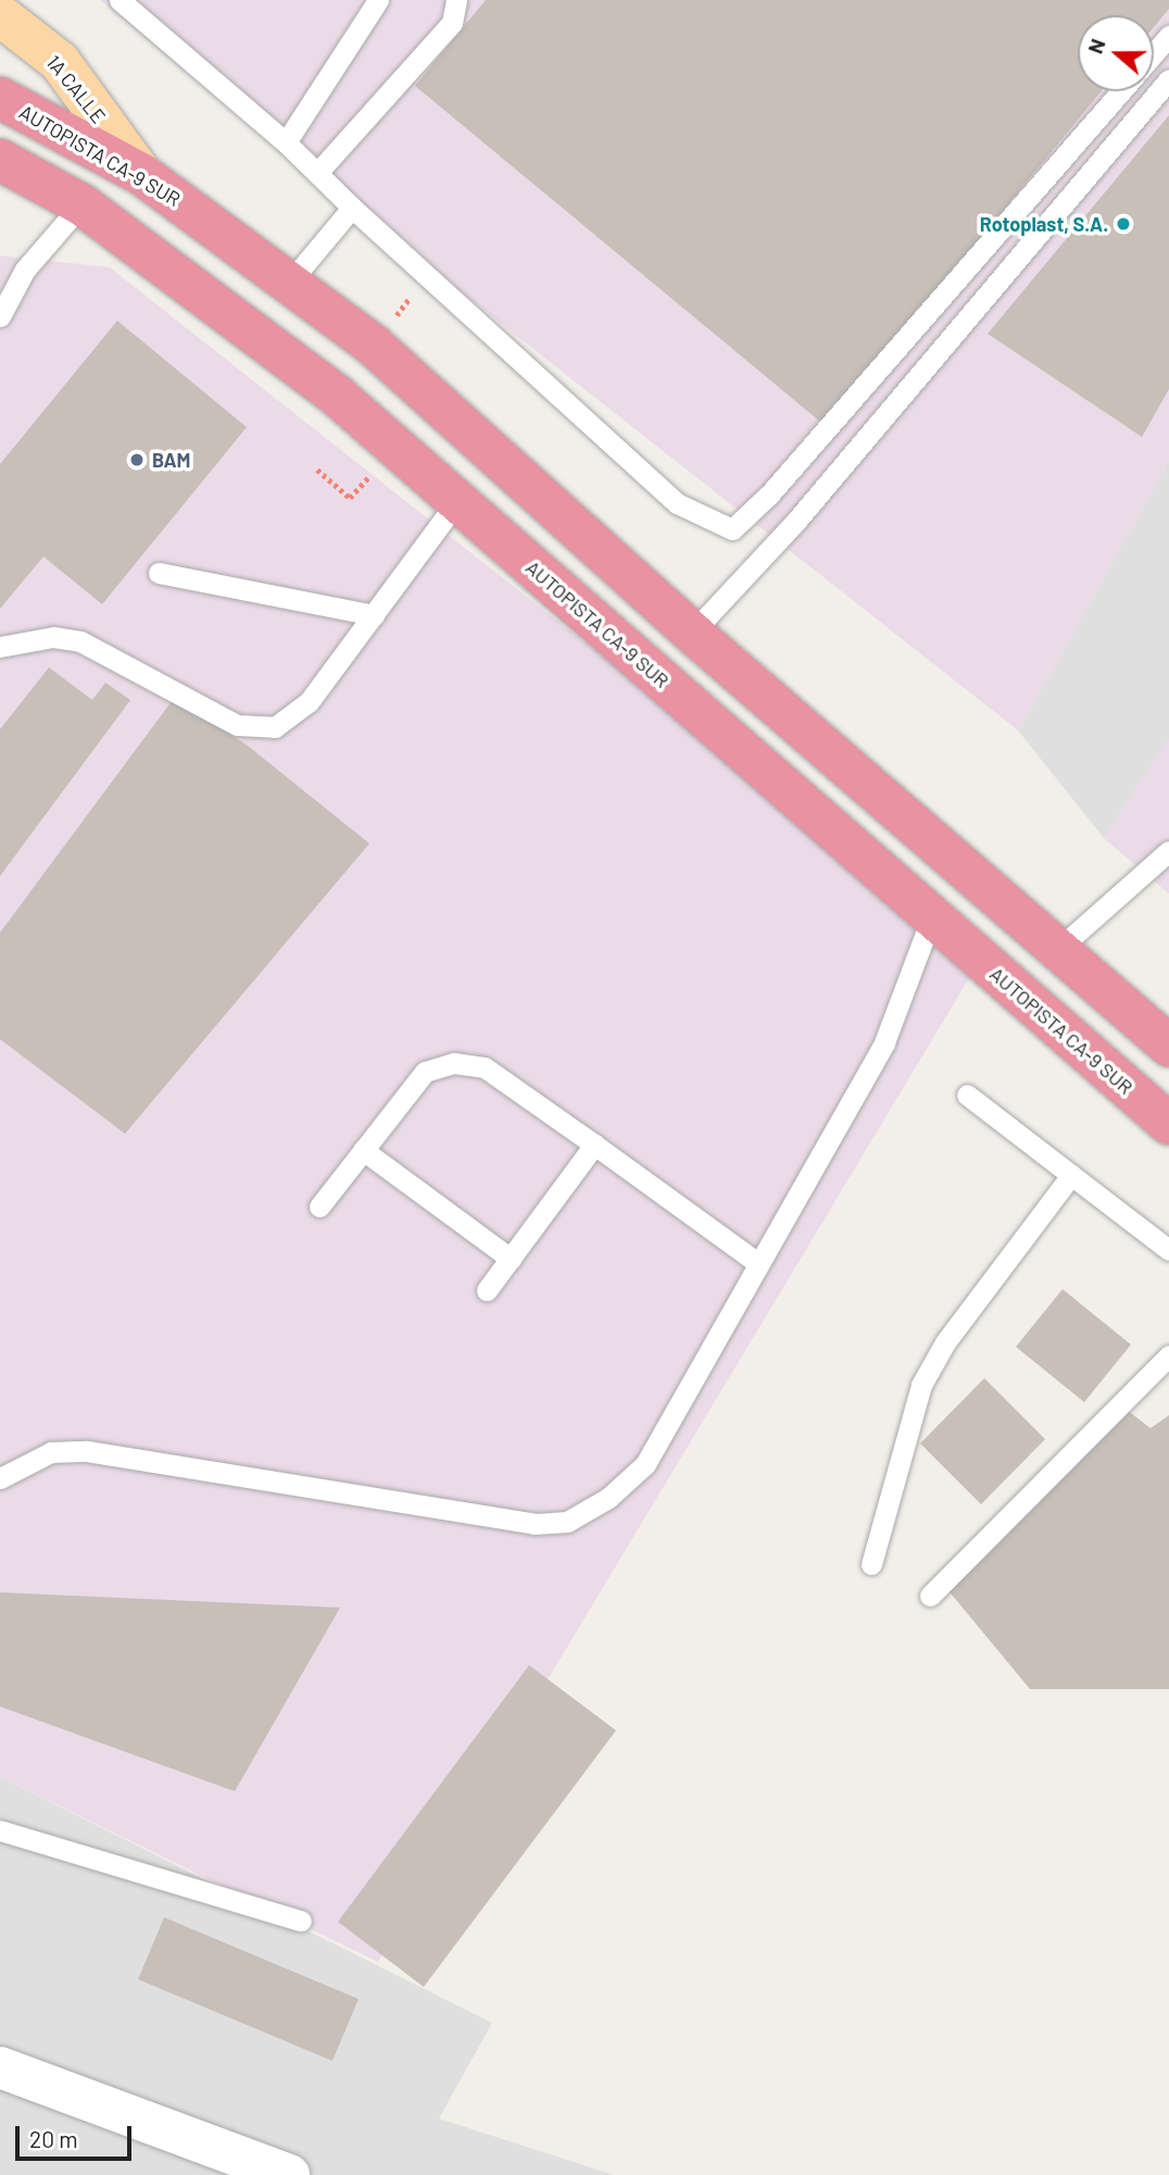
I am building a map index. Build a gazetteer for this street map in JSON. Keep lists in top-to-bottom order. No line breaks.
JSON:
{"streets":{"highway":["AUTOPISTA CA-9 SUR"],"main road":["1A CALLE"]},"crossings":[["1A CALLE","AUTOPISTA CA-9 SUR"]],"places":["Rotoplast, S.A.","BAM"],"scale_bar":"20 m","north":"left"}
